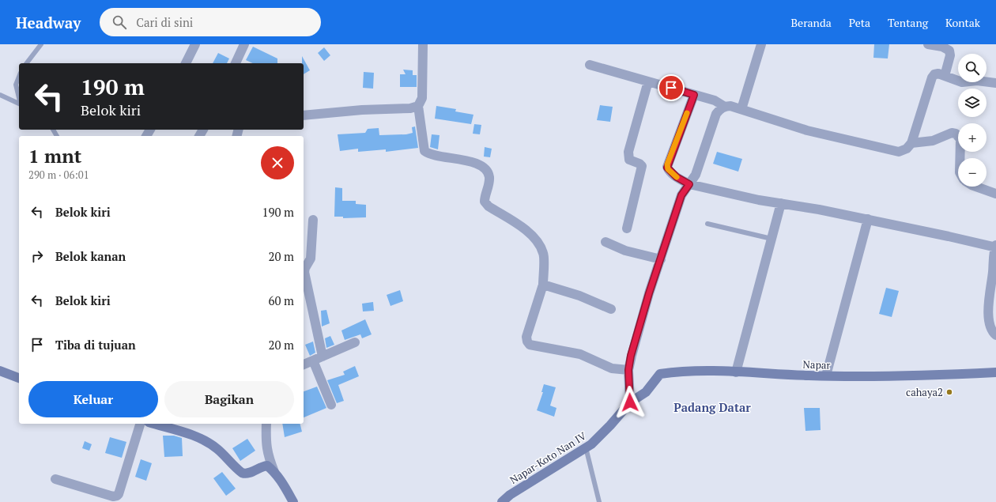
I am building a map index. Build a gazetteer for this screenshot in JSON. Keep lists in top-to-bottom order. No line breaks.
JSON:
{"streets":{"street":["Napar","Napar-Koto Nan IV"]},"crossings":[["Napar","Napar-Koto Nan IV"]],"districts":["Padang Datar"],"places":["cahaya2"],"page":{"header":"Headway","search":"Cari di sini","nav":["Beranda","Peta","Tentang","Kontak"],"map_buttons":["+","−"],"turn":["190 m","Belok kiri"],"heading":["1 mnt","290 m · 06:01"],"list":[{"name":"Belok kiri","value":"190 m"},{"name":"Belok kanan","value":"20 m"},{"name":"Belok kiri","value":"60 m"},{"name":"Tiba di tujuan","value":"20 m"}],"buttons":["Keluar","Bagikan"]}}
